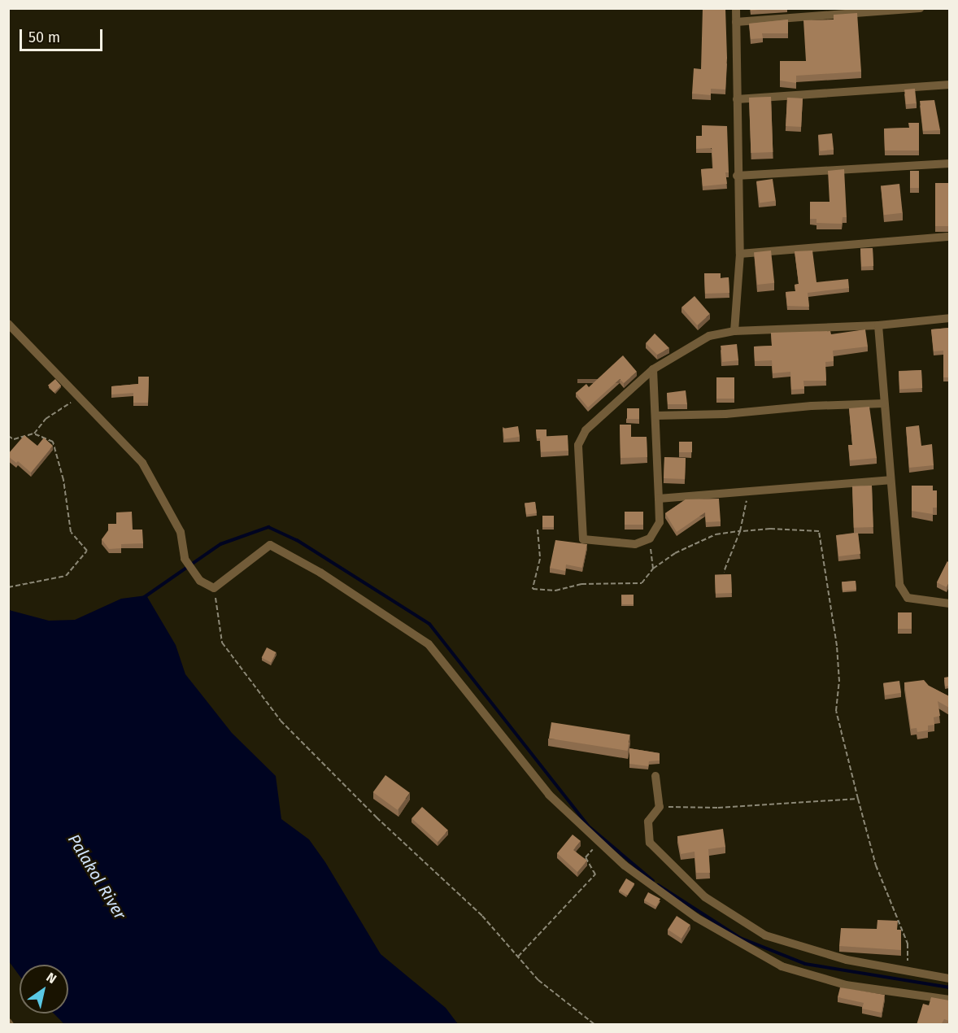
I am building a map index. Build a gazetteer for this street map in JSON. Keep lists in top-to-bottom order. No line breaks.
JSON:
{"water":["Palakol River"],"scale_bar":"50 m","north":"top right"}
